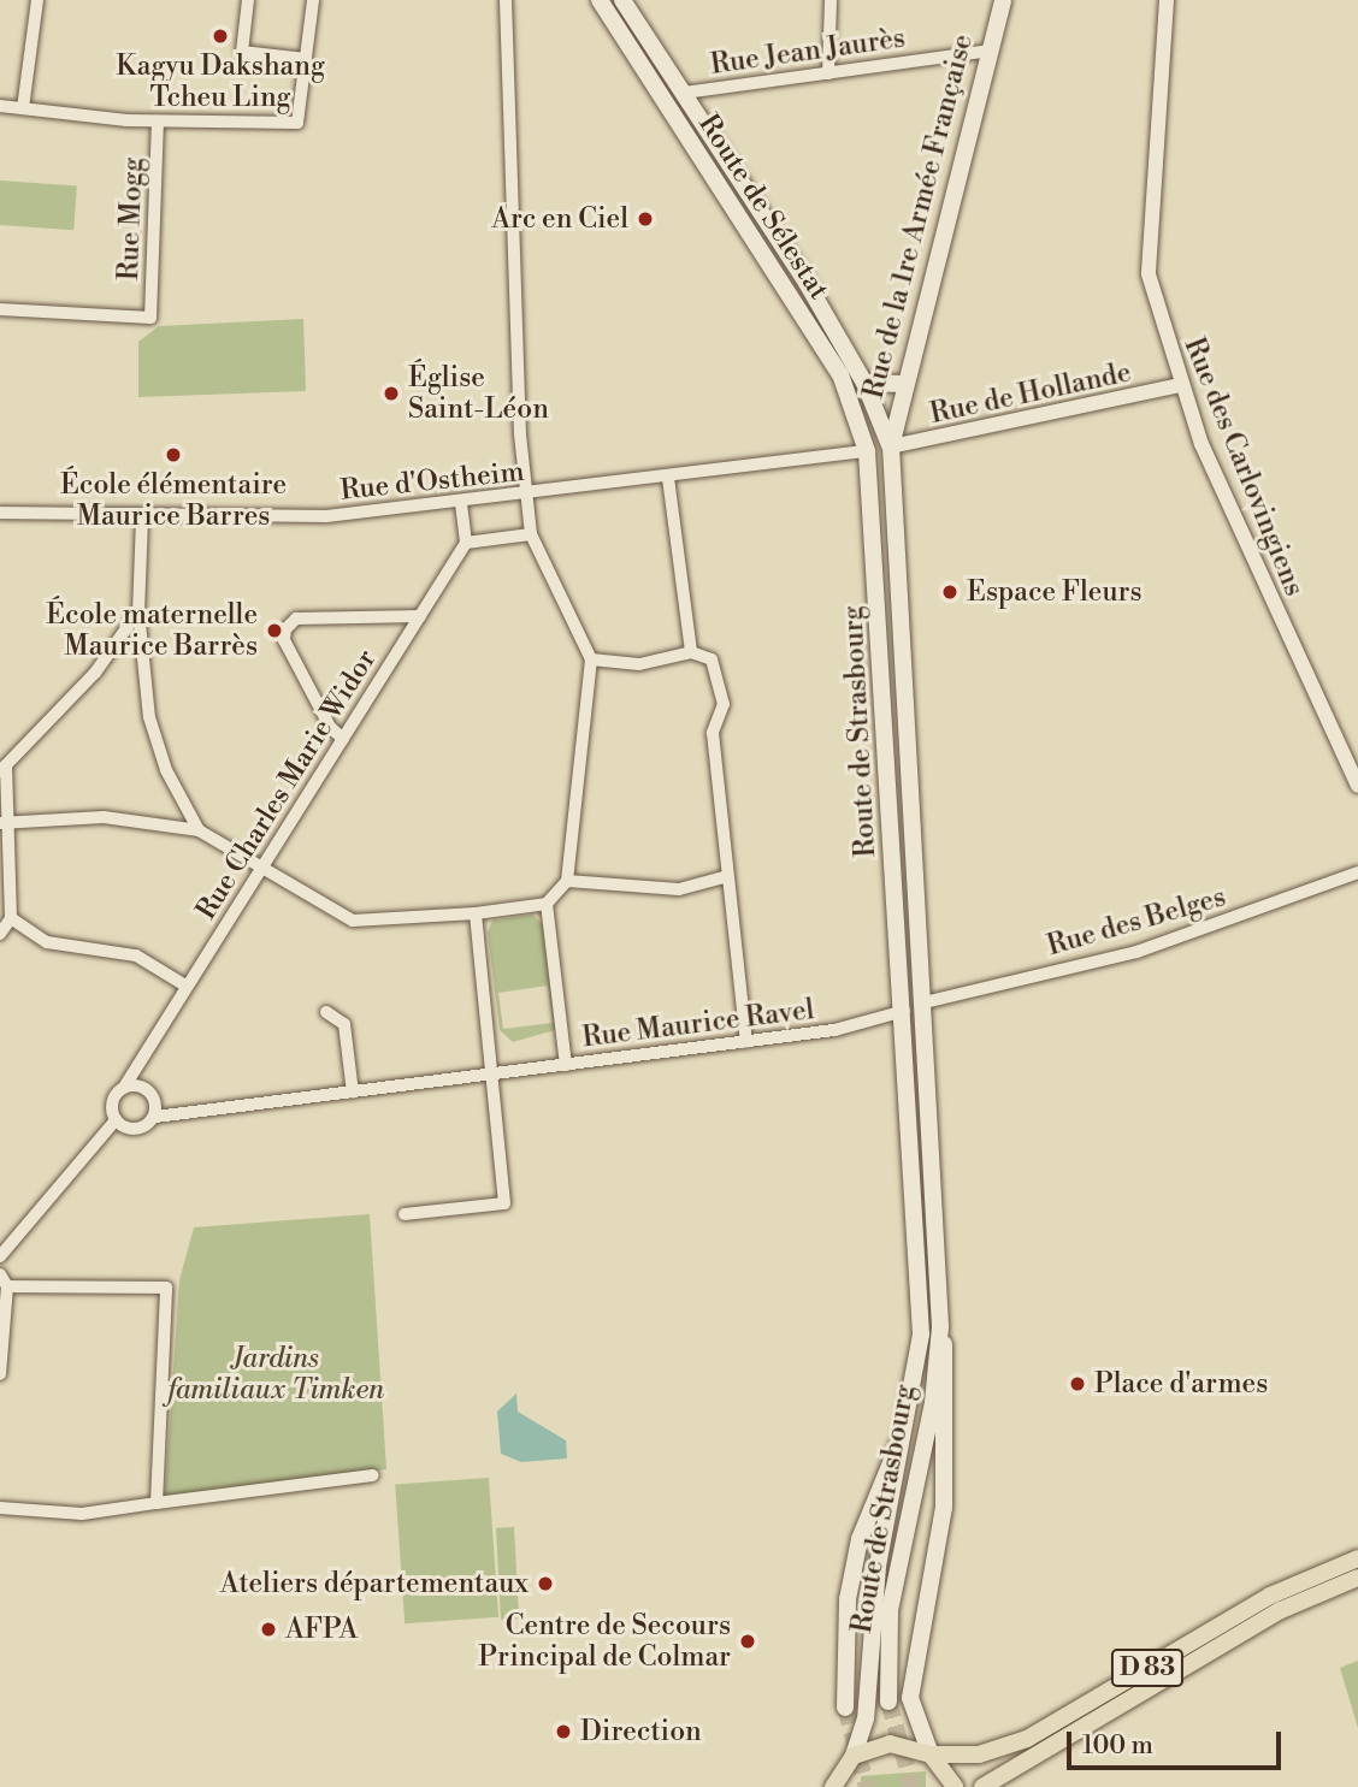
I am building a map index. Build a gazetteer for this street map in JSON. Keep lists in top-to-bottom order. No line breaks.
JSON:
{"streets":{"main road":["Route de Sélestat","Rue de la 1re Armée Française","Route de Strasbourg","D 83"],"street":["Rue Jean Jaurès","Rue Mogg","Rue de Hollande","Rue des Carlovingiens","Rue d'Ostheim","Rue Charles Marie Widor","Rue des Belges","Rue Maurice Ravel"]},"crossings":[["Rue Jean Jaurès","Route de Sélestat"],["Rue Jean Jaurès","Rue de la 1re Armée Française"],["Route de Sélestat","Rue de la 1re Armée Française"],["Route de Sélestat","Rue de Hollande"],["Route de Sélestat","Rue d'Ostheim"],["Route de Sélestat","Route de Strasbourg"],["Rue de la 1re Armée Française","Rue de Hollande"],["Rue de la 1re Armée Française","Route de Strasbourg"],["Rue de Hollande","Rue des Carlovingiens"],["Rue de Hollande","Route de Strasbourg"],["Rue d'Ostheim","Route de Strasbourg"],["Route de Strasbourg","Rue des Belges"],["Route de Strasbourg","Rue Maurice Ravel"],["Route de Strasbourg","D 83"],["Rue Charles Marie Widor","Rue Maurice Ravel"]],"parks":["Jardins familiaux Timken"],"places":["Kagyu Dakshang Tcheu Ling","Arc en Ciel","Église Saint-Léon","École élémentaire Maurice Barres","Espace Fleurs","École maternelle Maurice Barrès","Place d'armes","Ateliers départementaux","AFPA","Centre de Secours Principal de Colmar","Direction"],"scale_bar":"100 m"}
